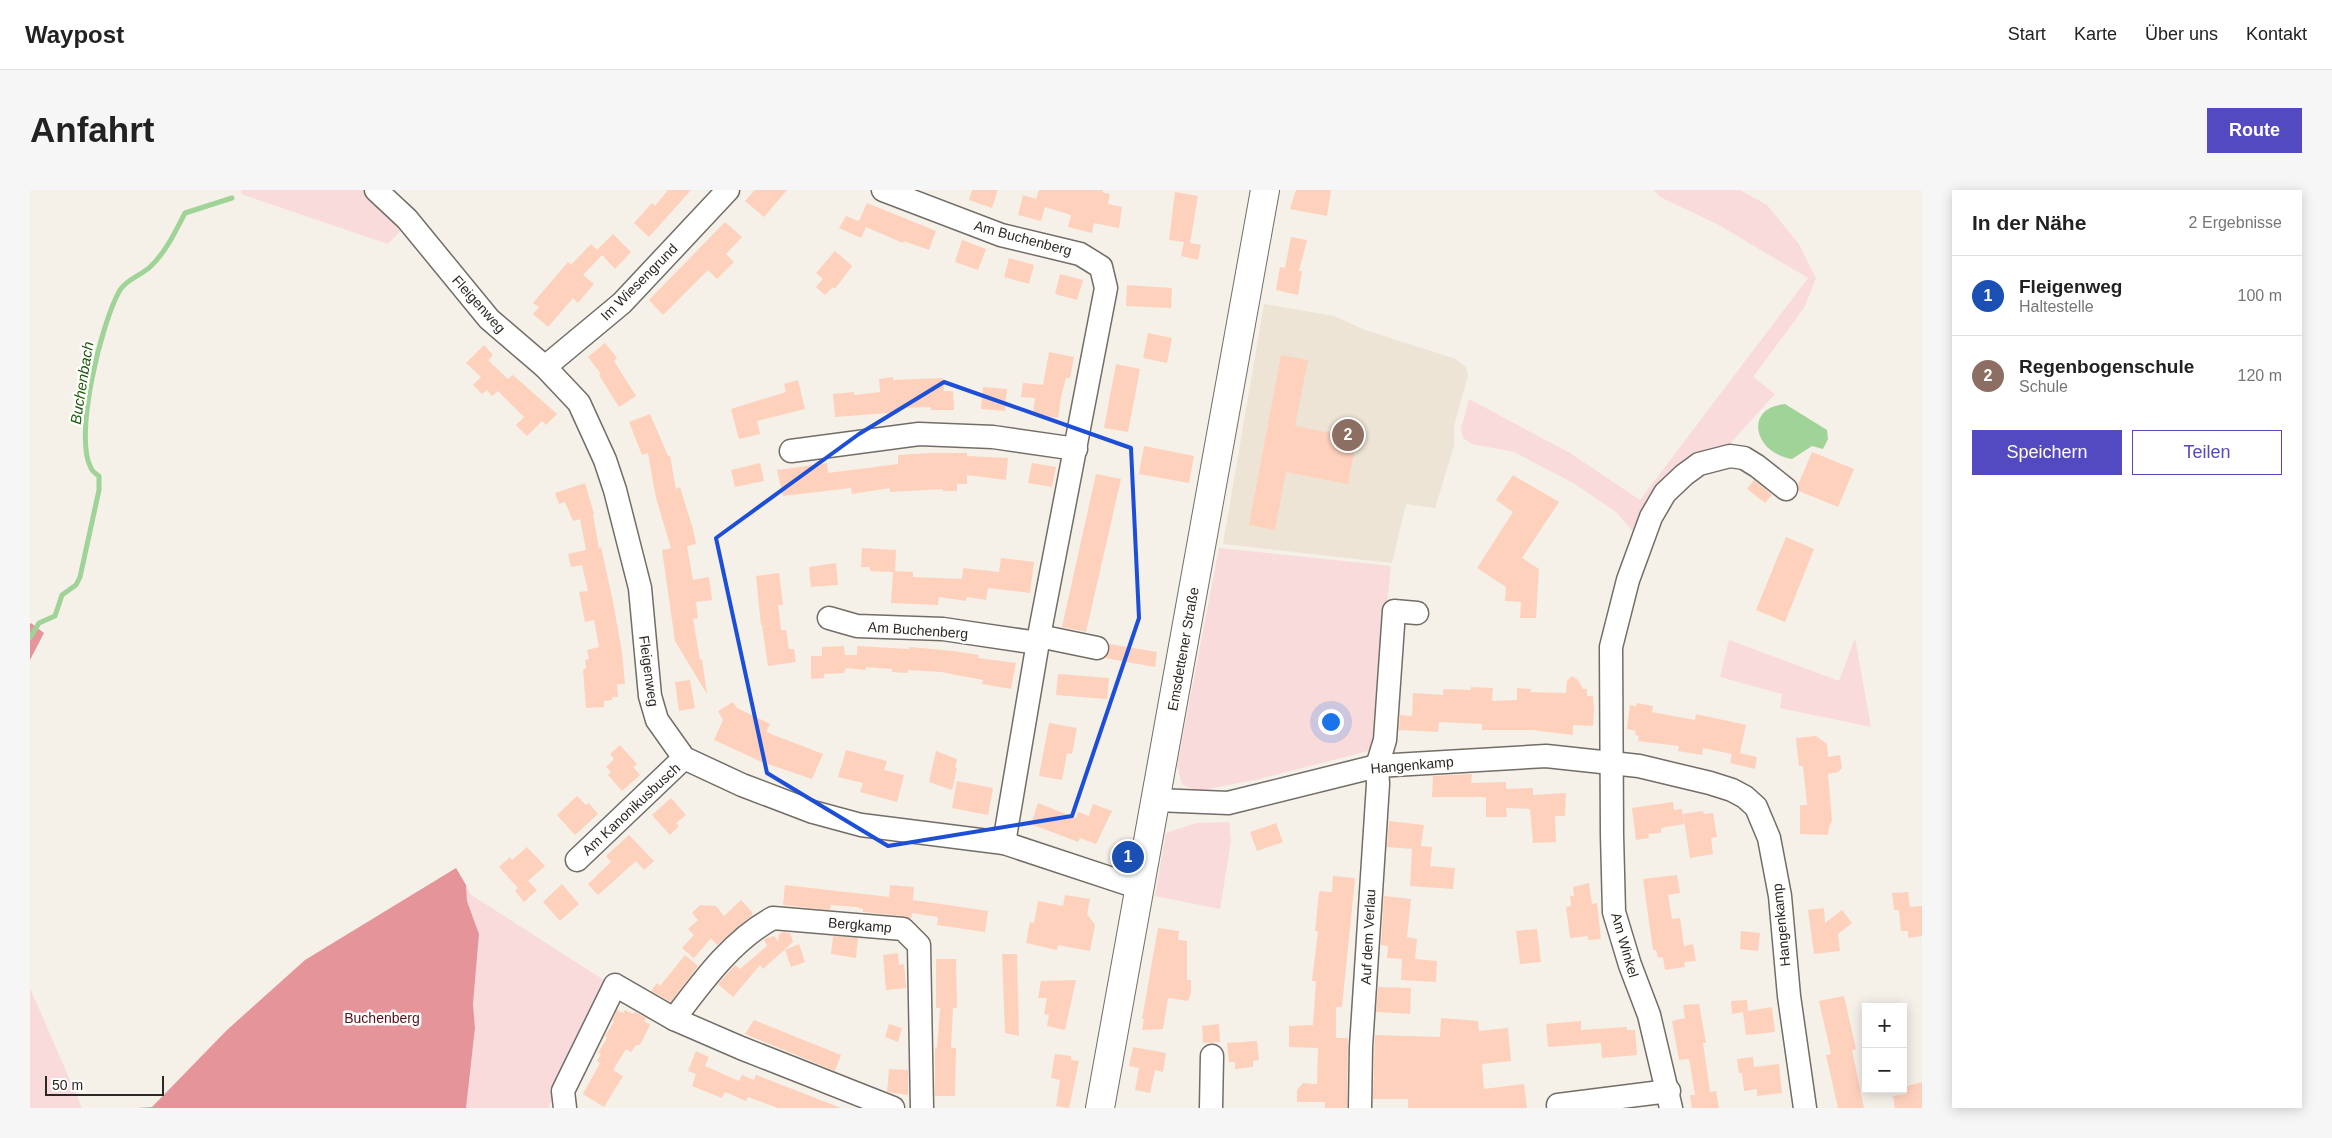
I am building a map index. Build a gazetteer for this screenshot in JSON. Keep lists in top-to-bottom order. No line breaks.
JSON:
{"streets":{"main road":["Emsdettener Straße"],"street":["Am Buchenberg","Im Wiesengrund","Fleigenweg","Hangenkamp","Am Kanonikusbusch","Bergkamp","Auf dem Verlau","Am Winkel"]},"crossings":[["Am Buchenberg","Fleigenweg"],["Im Wiesengrund","Fleigenweg"],["Fleigenweg","Emsdettener Straße"],["Fleigenweg","Am Kanonikusbusch"],["Emsdettener Straße","Hangenkamp"],["Hangenkamp","Auf dem Verlau"],["Hangenkamp","Am Winkel"]],"water":["Buchenbach"],"parks":["Buchenberg"],"scale_bar":"50 m","page":{"header":"Waypost","nav":["Start","Karte","Über uns","Kontakt"],"buttons":["Route",["Speichern","Teilen"]],"title":"Anfahrt","heading":["In der Nähe","2 Ergebnisse"],"list":[{"mark":"1","name":"Fleigenweg","note":"Haltestelle","value":"100 m"},{"mark":"2","name":"Regenbogenschule","note":"Schule","value":"120 m"}],"pins":["2","1"],"map_buttons":["+","−"],"scale":"50 m"}}
